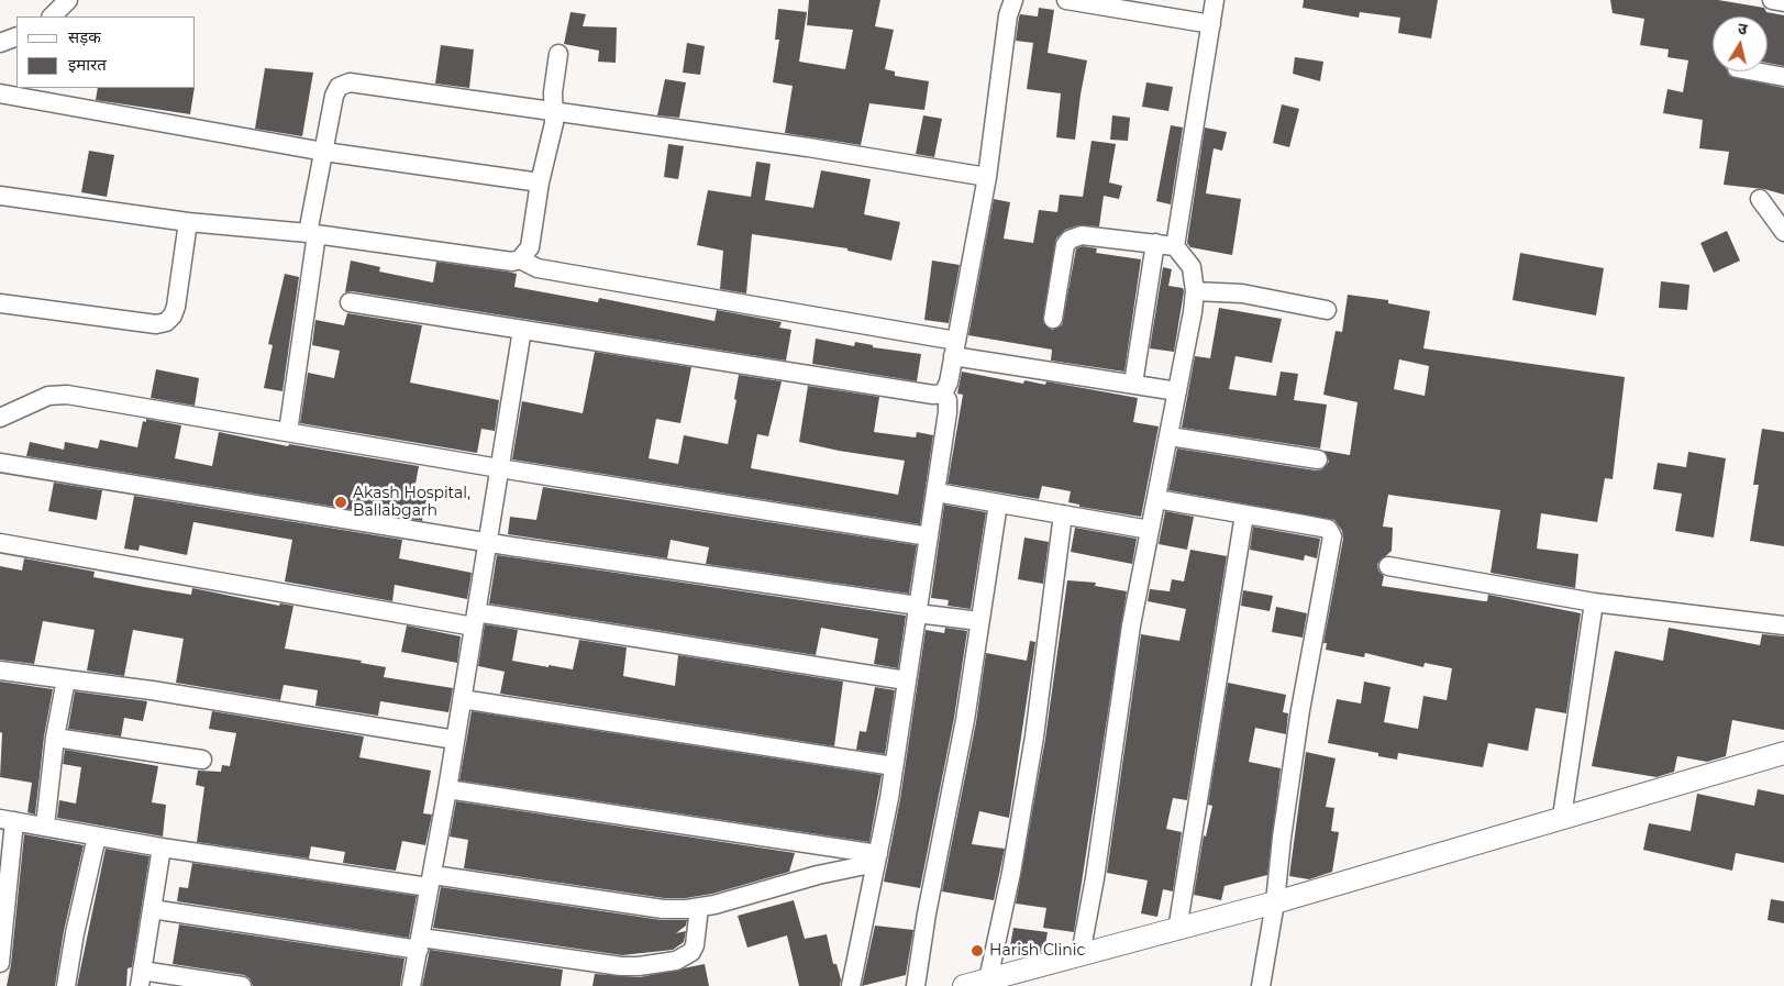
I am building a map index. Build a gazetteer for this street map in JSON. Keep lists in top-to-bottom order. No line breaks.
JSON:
{"places":["Akash Hospital, Ballabgarh","Harish Clinic"],"legend":["सड़क","इमारत"],"north":"top"}
